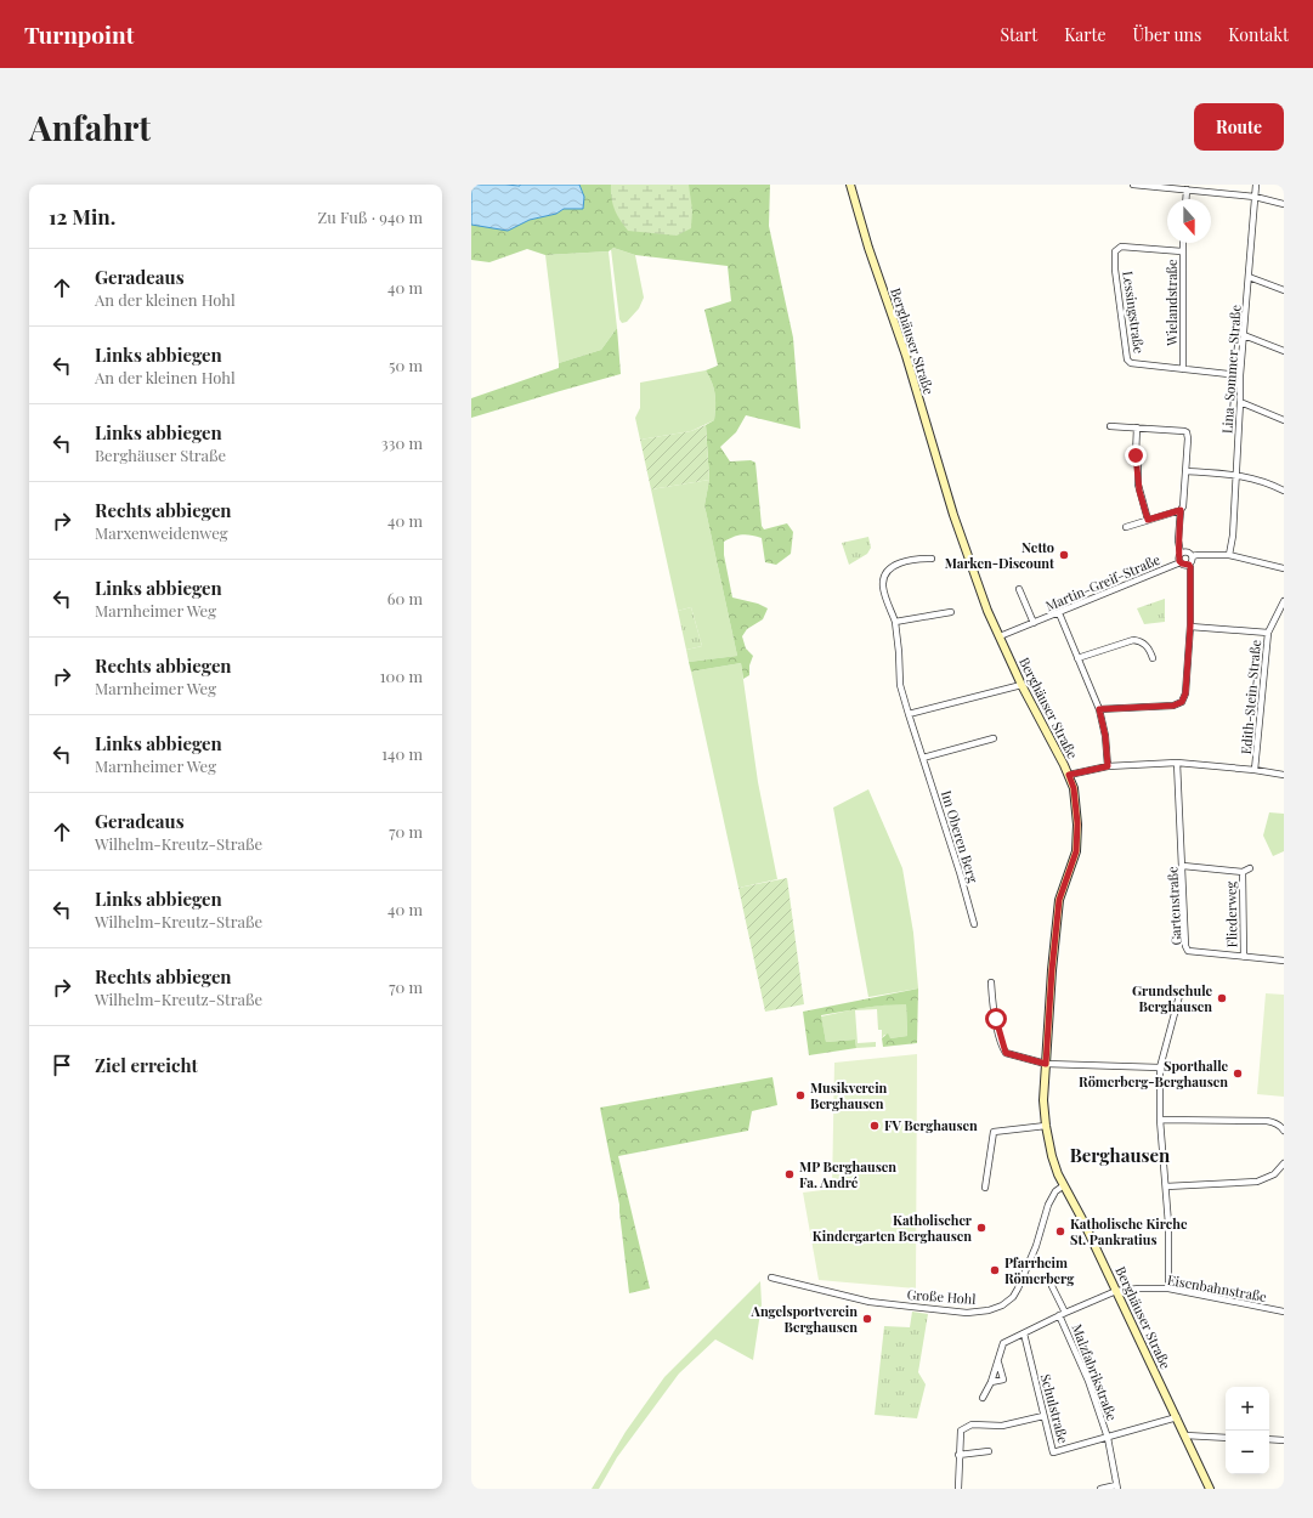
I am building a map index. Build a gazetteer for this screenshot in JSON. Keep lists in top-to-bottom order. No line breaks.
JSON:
{"streets":{"street":["Wielandstraße","Lessingstraße","Berghäuser Straße","Lina-Sommer-Straße","Martin-Greif-Straße","Edith-Stein-Straße","Im Oberen Berg","Gartenstraße","Fliederweg","Eisenbahnstraße","Große Hohl","Malzfabrikstraße","Schulstraße"]},"crossings":[["Wielandstraße","Lessingstraße"],["Lessingstraße","Lina-Sommer-Straße"],["Berghäuser Straße","Martin-Greif-Straße"],["Berghäuser Straße","Eisenbahnstraße"],["Berghäuser Straße","Große Hohl"],["Berghäuser Straße","Schulstraße"],["Gartenstraße","Fliederweg"],["Eisenbahnstraße","Malzfabrikstraße"],["Eisenbahnstraße","Schulstraße"],["Malzfabrikstraße","Schulstraße"]],"districts":["Berghausen"],"places":["Netto Marken-Discount","Grundschule Berghausen","Sporthalle Römerberg-Berghausen","Musikverein Berghausen","FV Berghausen","MP Berghausen Fa. André","Katholischer Kindergarten Berghausen","Katholische Kirche St. Pankratius","Pfarrheim Römerberg","Angelsportverein Berghausen"],"north":"bottom","page":{"header":"Turnpoint","nav":["Start","Karte","Über uns","Kontakt"],"buttons":"Route","title":"Anfahrt","heading":["12 Min.","Zu Fuß · 940 m"],"list":[["Geradeaus","An der kleinen Hohl","40 m"],["Links abbiegen","An der kleinen Hohl","50 m"],["Links abbiegen","Berghäuser Straße","330 m"],["Rechts abbiegen","Marxenweidenweg","40 m"],["Links abbiegen","Marnheimer Weg","60 m"],["Rechts abbiegen","Marnheimer Weg","100 m"],["Links abbiegen","Marnheimer Weg","140 m"],["Geradeaus","Wilhelm-Kreutz-Straße","70 m"],["Links abbiegen","Wilhelm-Kreutz-Straße","40 m"],["Rechts abbiegen","Wilhelm-Kreutz-Straße","70 m"],"Ziel erreicht"],"map_buttons":["+","−"]}}
